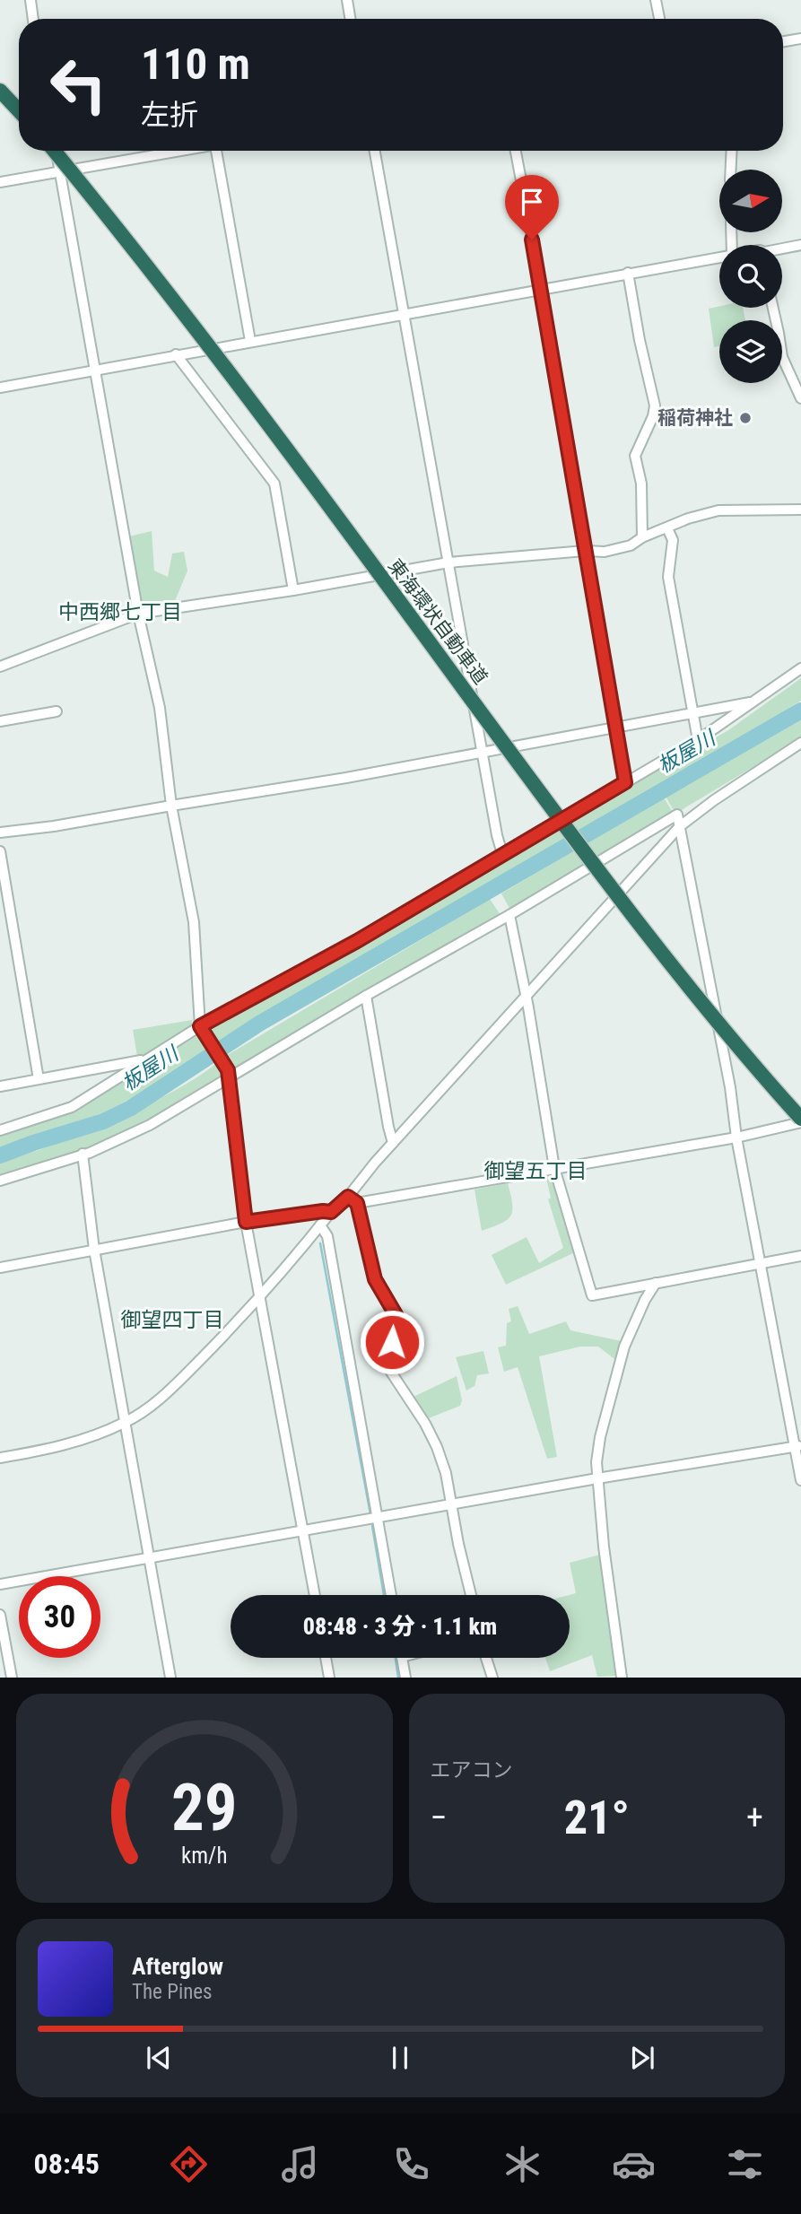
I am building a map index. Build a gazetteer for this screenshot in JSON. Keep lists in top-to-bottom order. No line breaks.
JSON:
{"streets":{"highway":["東海環状自動車道"]},"districts":["中西郷七丁目","御望五丁目","御望四丁目"],"water":["板屋川"],"places":["稲荷神社"],"north":"right","page":{"turn":["110 m","左折"],"limit":"30","trip":"08:48 · 3 分 · 1.1 km","tile":"エアコン","heat":["−","21°","+"],"song":["Afterglow","The Pines"],"tabs":"08:45","gauge":["29","km/h"]}}
